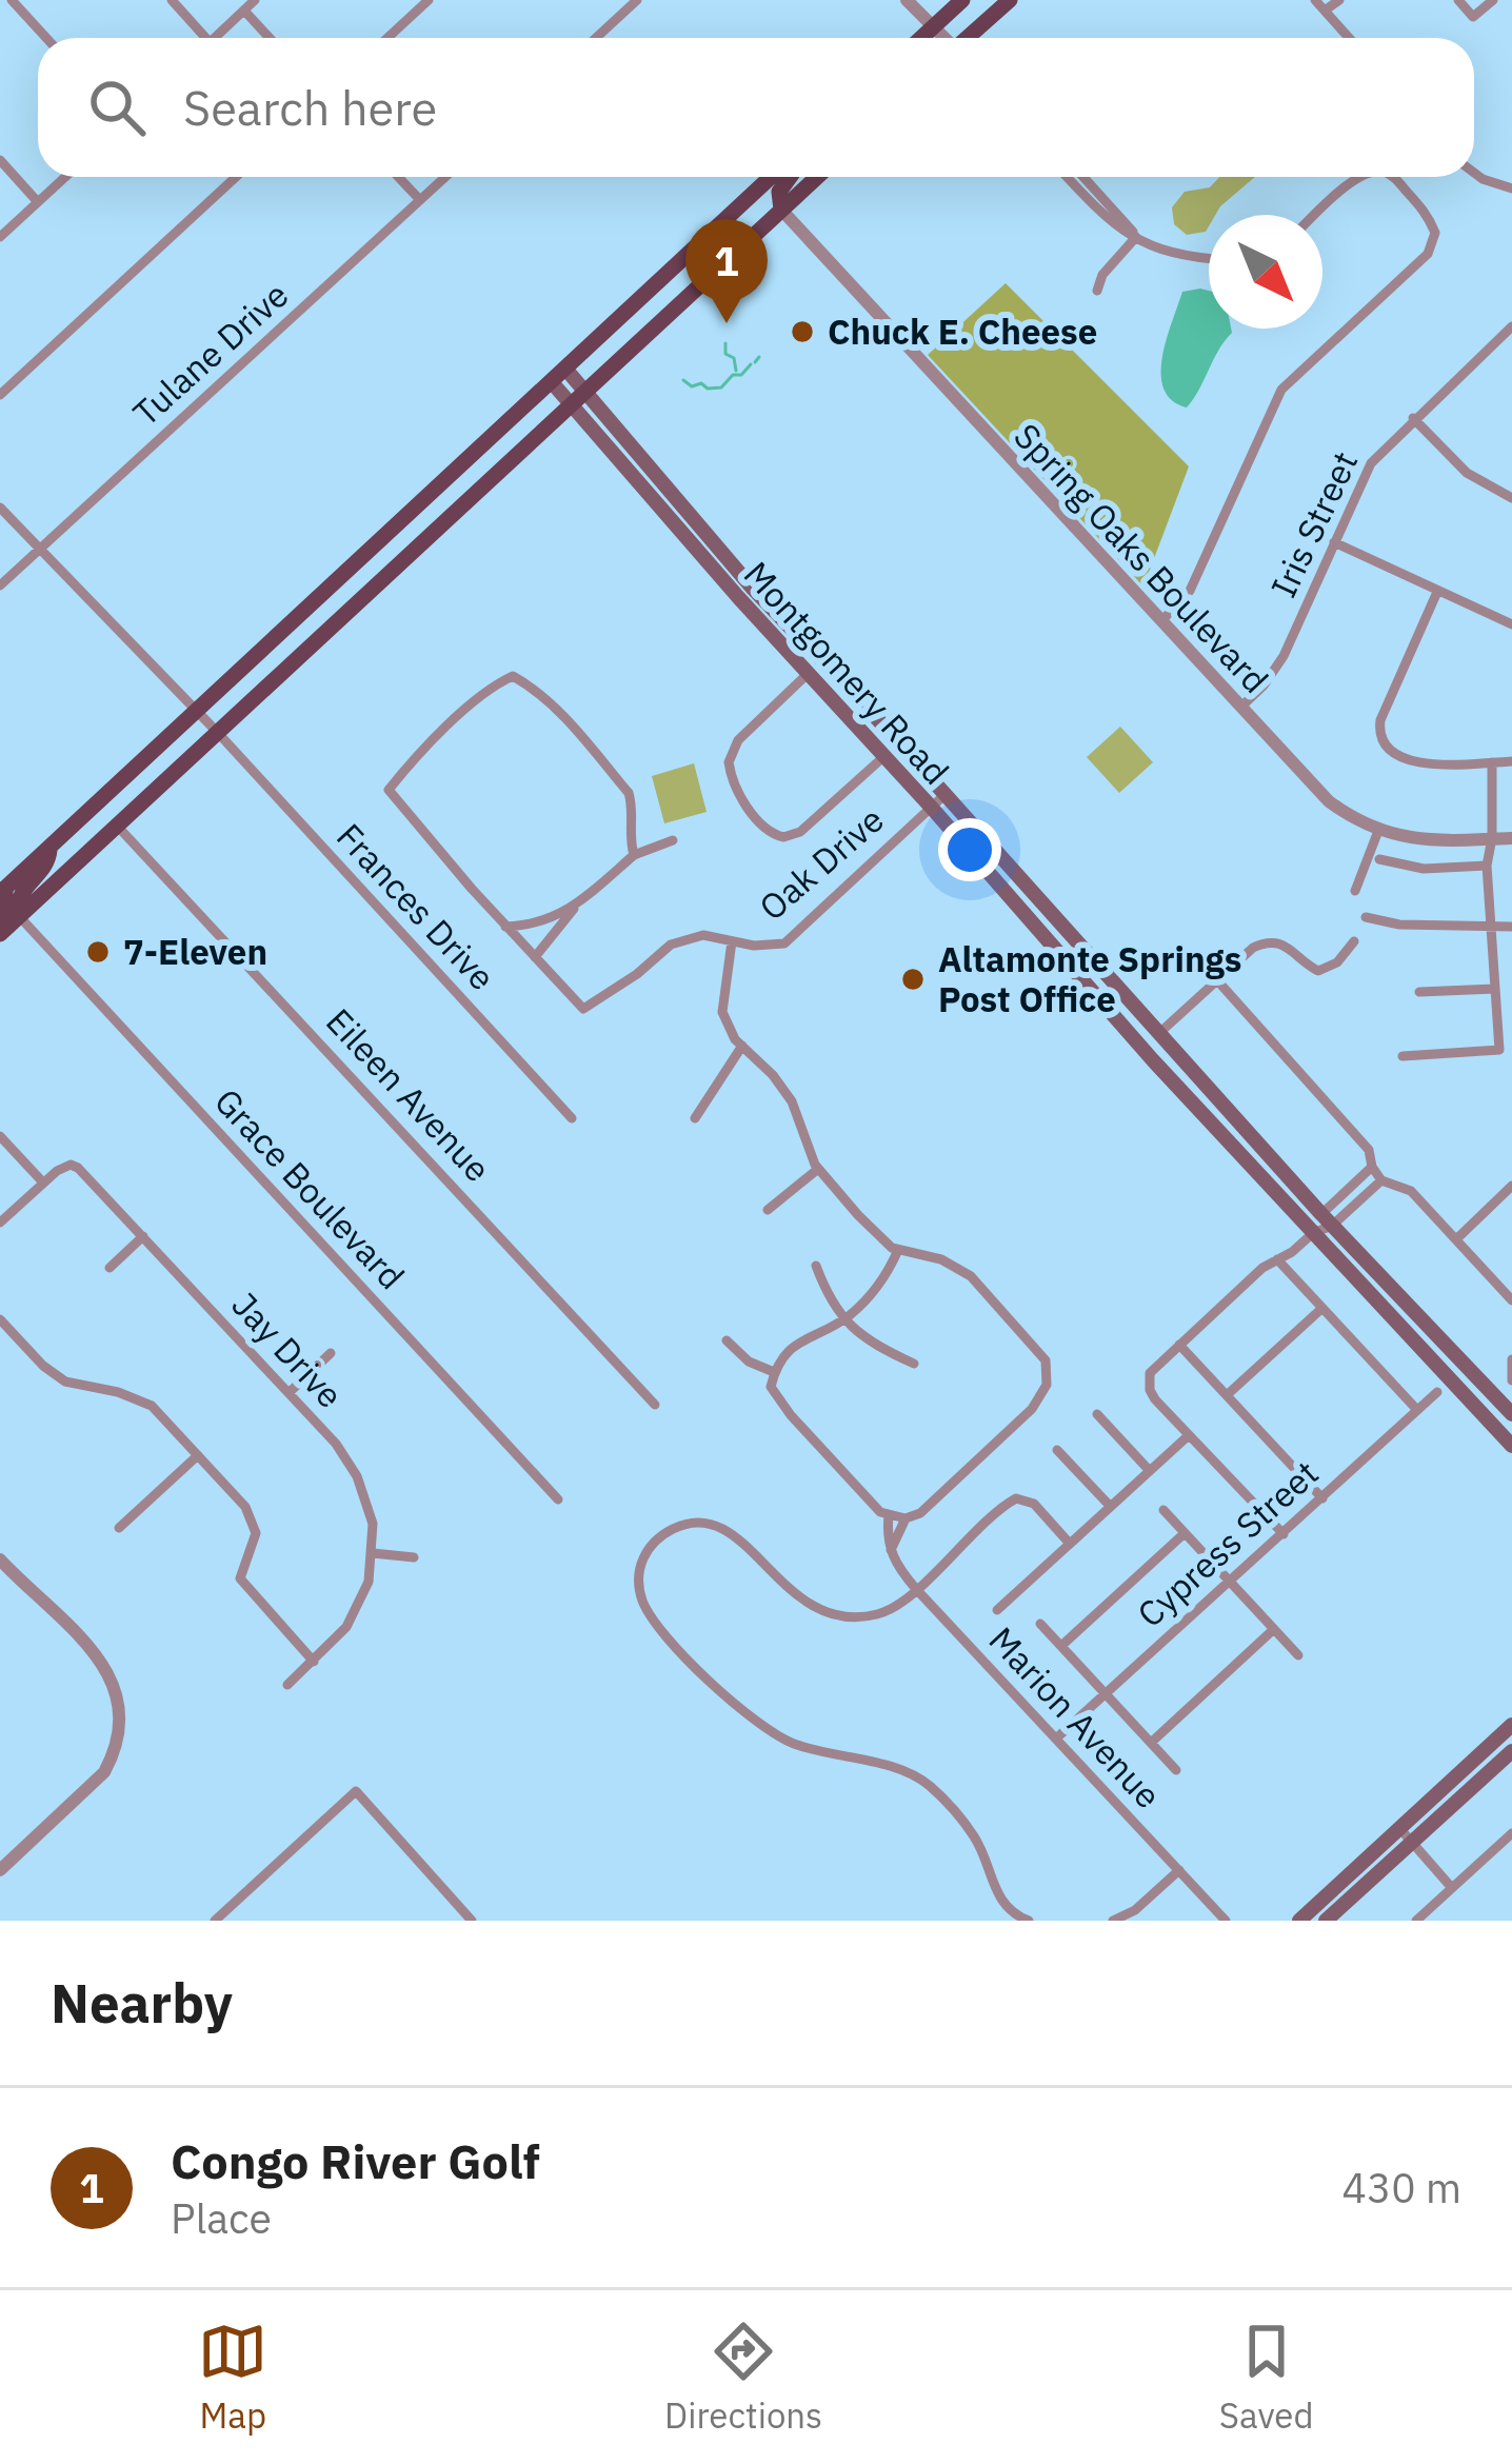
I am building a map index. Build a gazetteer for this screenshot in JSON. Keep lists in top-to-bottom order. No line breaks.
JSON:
{"streets":{"main road":["Montgomery Road"],"street":["Tulane Drive","Iris Street","Spring Oaks Boulevard","Oak Drive","Frances Drive","Eileen Avenue","Grace Boulevard","Jay Drive","Cypress Street","Marion Avenue"]},"crossings":[["Tulane Drive","Frances Drive"],["Iris Street","Spring Oaks Boulevard"],["Montgomery Road","Oak Drive"],["Cypress Street","Marion Avenue"]],"places":["Chuck E. Cheese","7-Eleven","Altamonte Springs Post Office"],"north":"bottom right","page":{"search":"Search here","pins":"1","heading":"Nearby","list":[{"mark":"1","name":"Congo River Golf","note":"Place","value":"430 m"}],"nav":["Map","Directions","Saved"]}}
